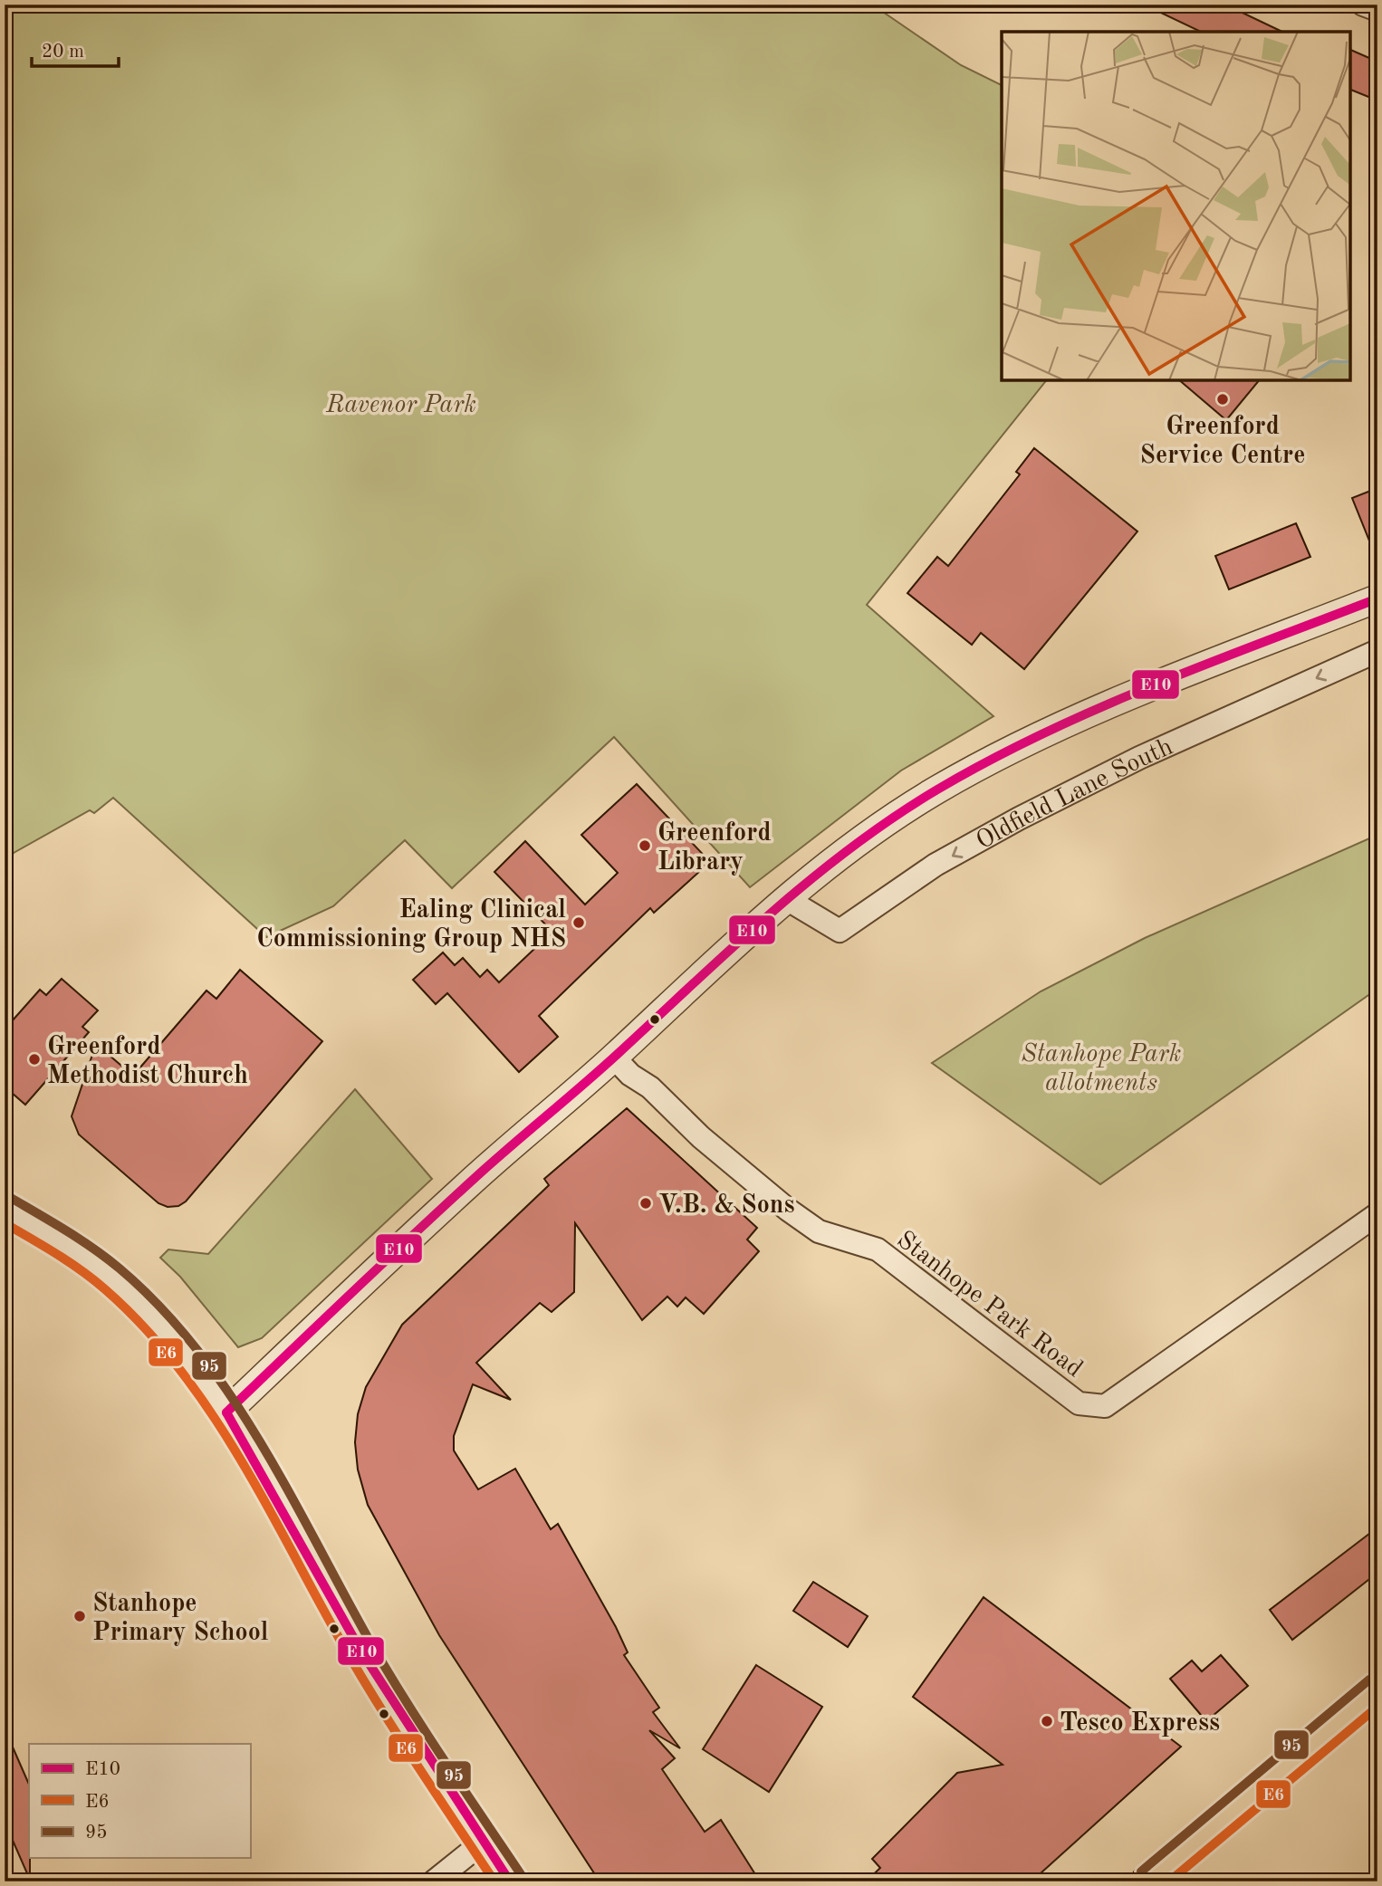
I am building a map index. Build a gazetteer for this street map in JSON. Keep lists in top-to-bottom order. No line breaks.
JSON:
{"streets":{"street":["Oldfield Lane South","Stanhope Park Road"]},"parks":["Ravenor Park","Stanhope Park allotments"],"places":["Greenford Service Centre","Greenford Library","Ealing Clinical Commissioning Group NHS","Greenford Methodist Church","V.B. & Sons","Stanhope Primary School","Tesco Express"],"lines":["transit line E10","transit line 95","transit line E6"],"legend":["E10","E6","95"],"scale_bar":"20 m"}
